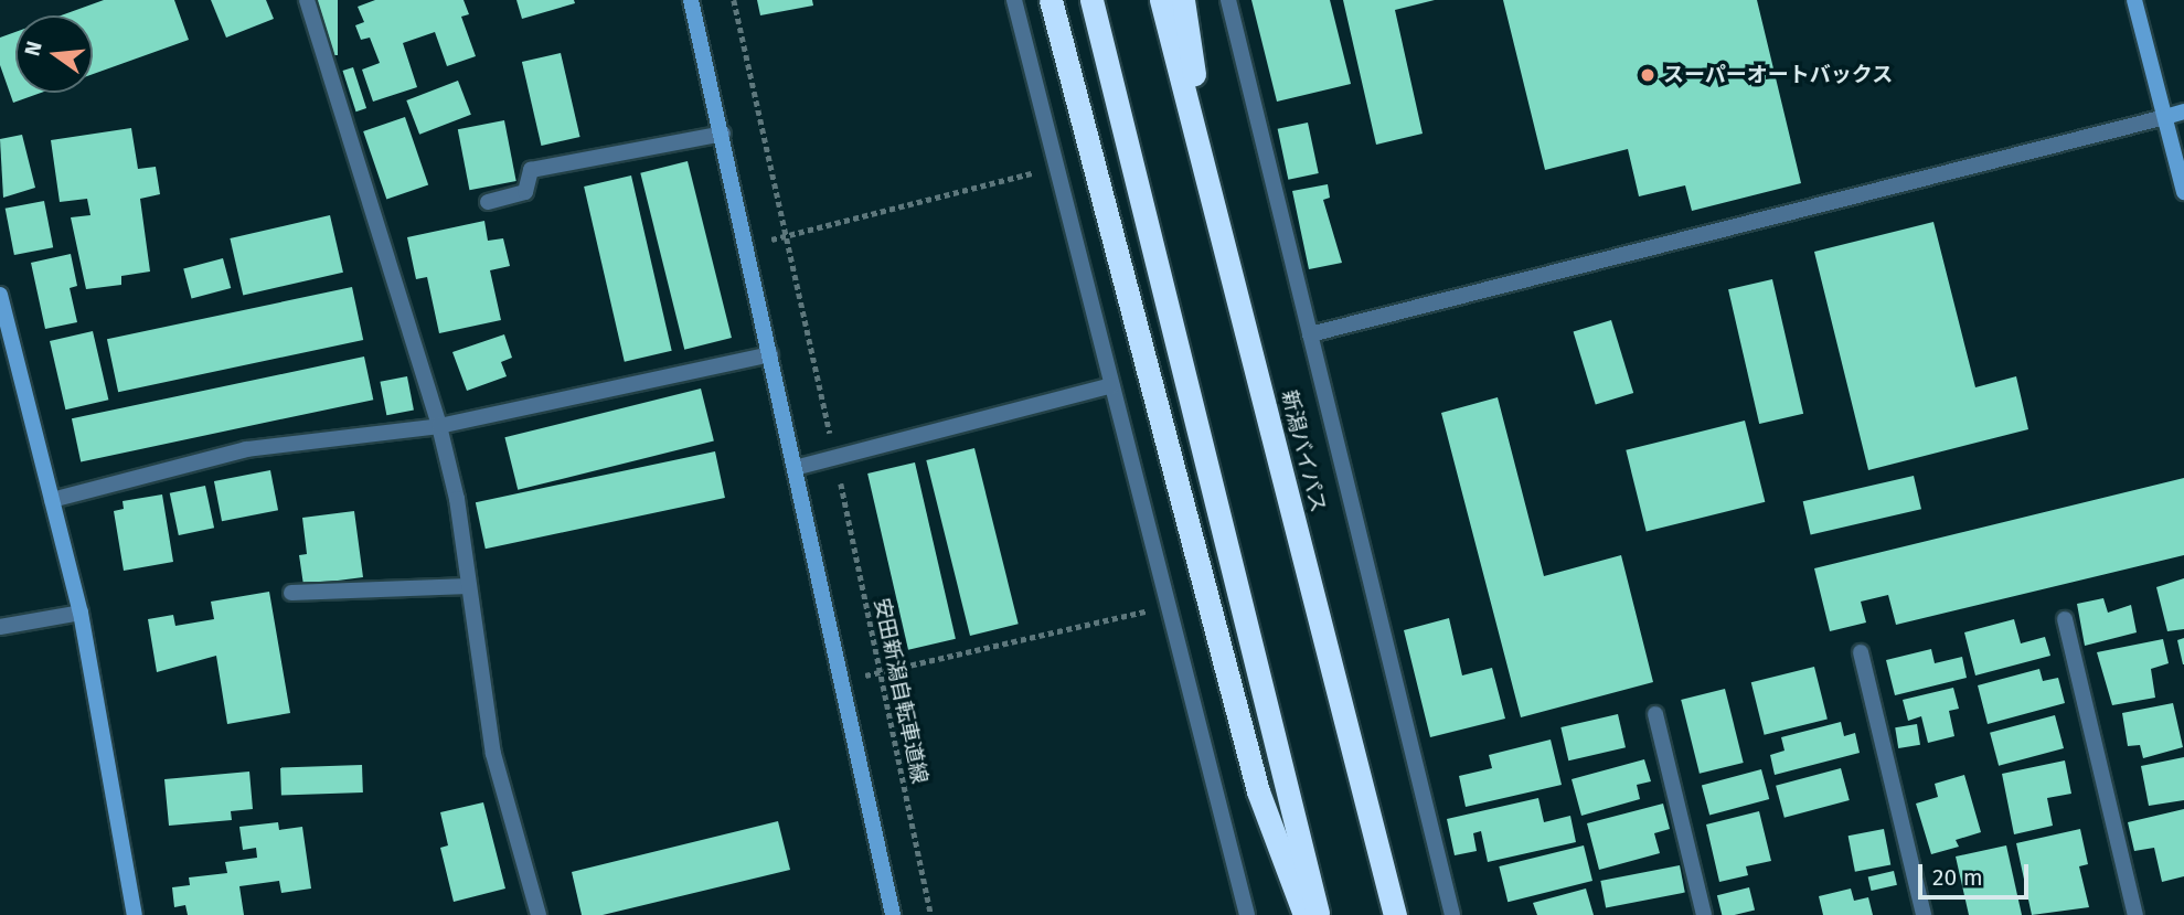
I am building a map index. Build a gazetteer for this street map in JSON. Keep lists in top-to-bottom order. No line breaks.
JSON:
{"streets":{"highway":["新潟バイパス"],"path":["安田新潟自転車道線"]},"places":["スーパーオートバックス"],"scale_bar":"20 m","north":"left"}
